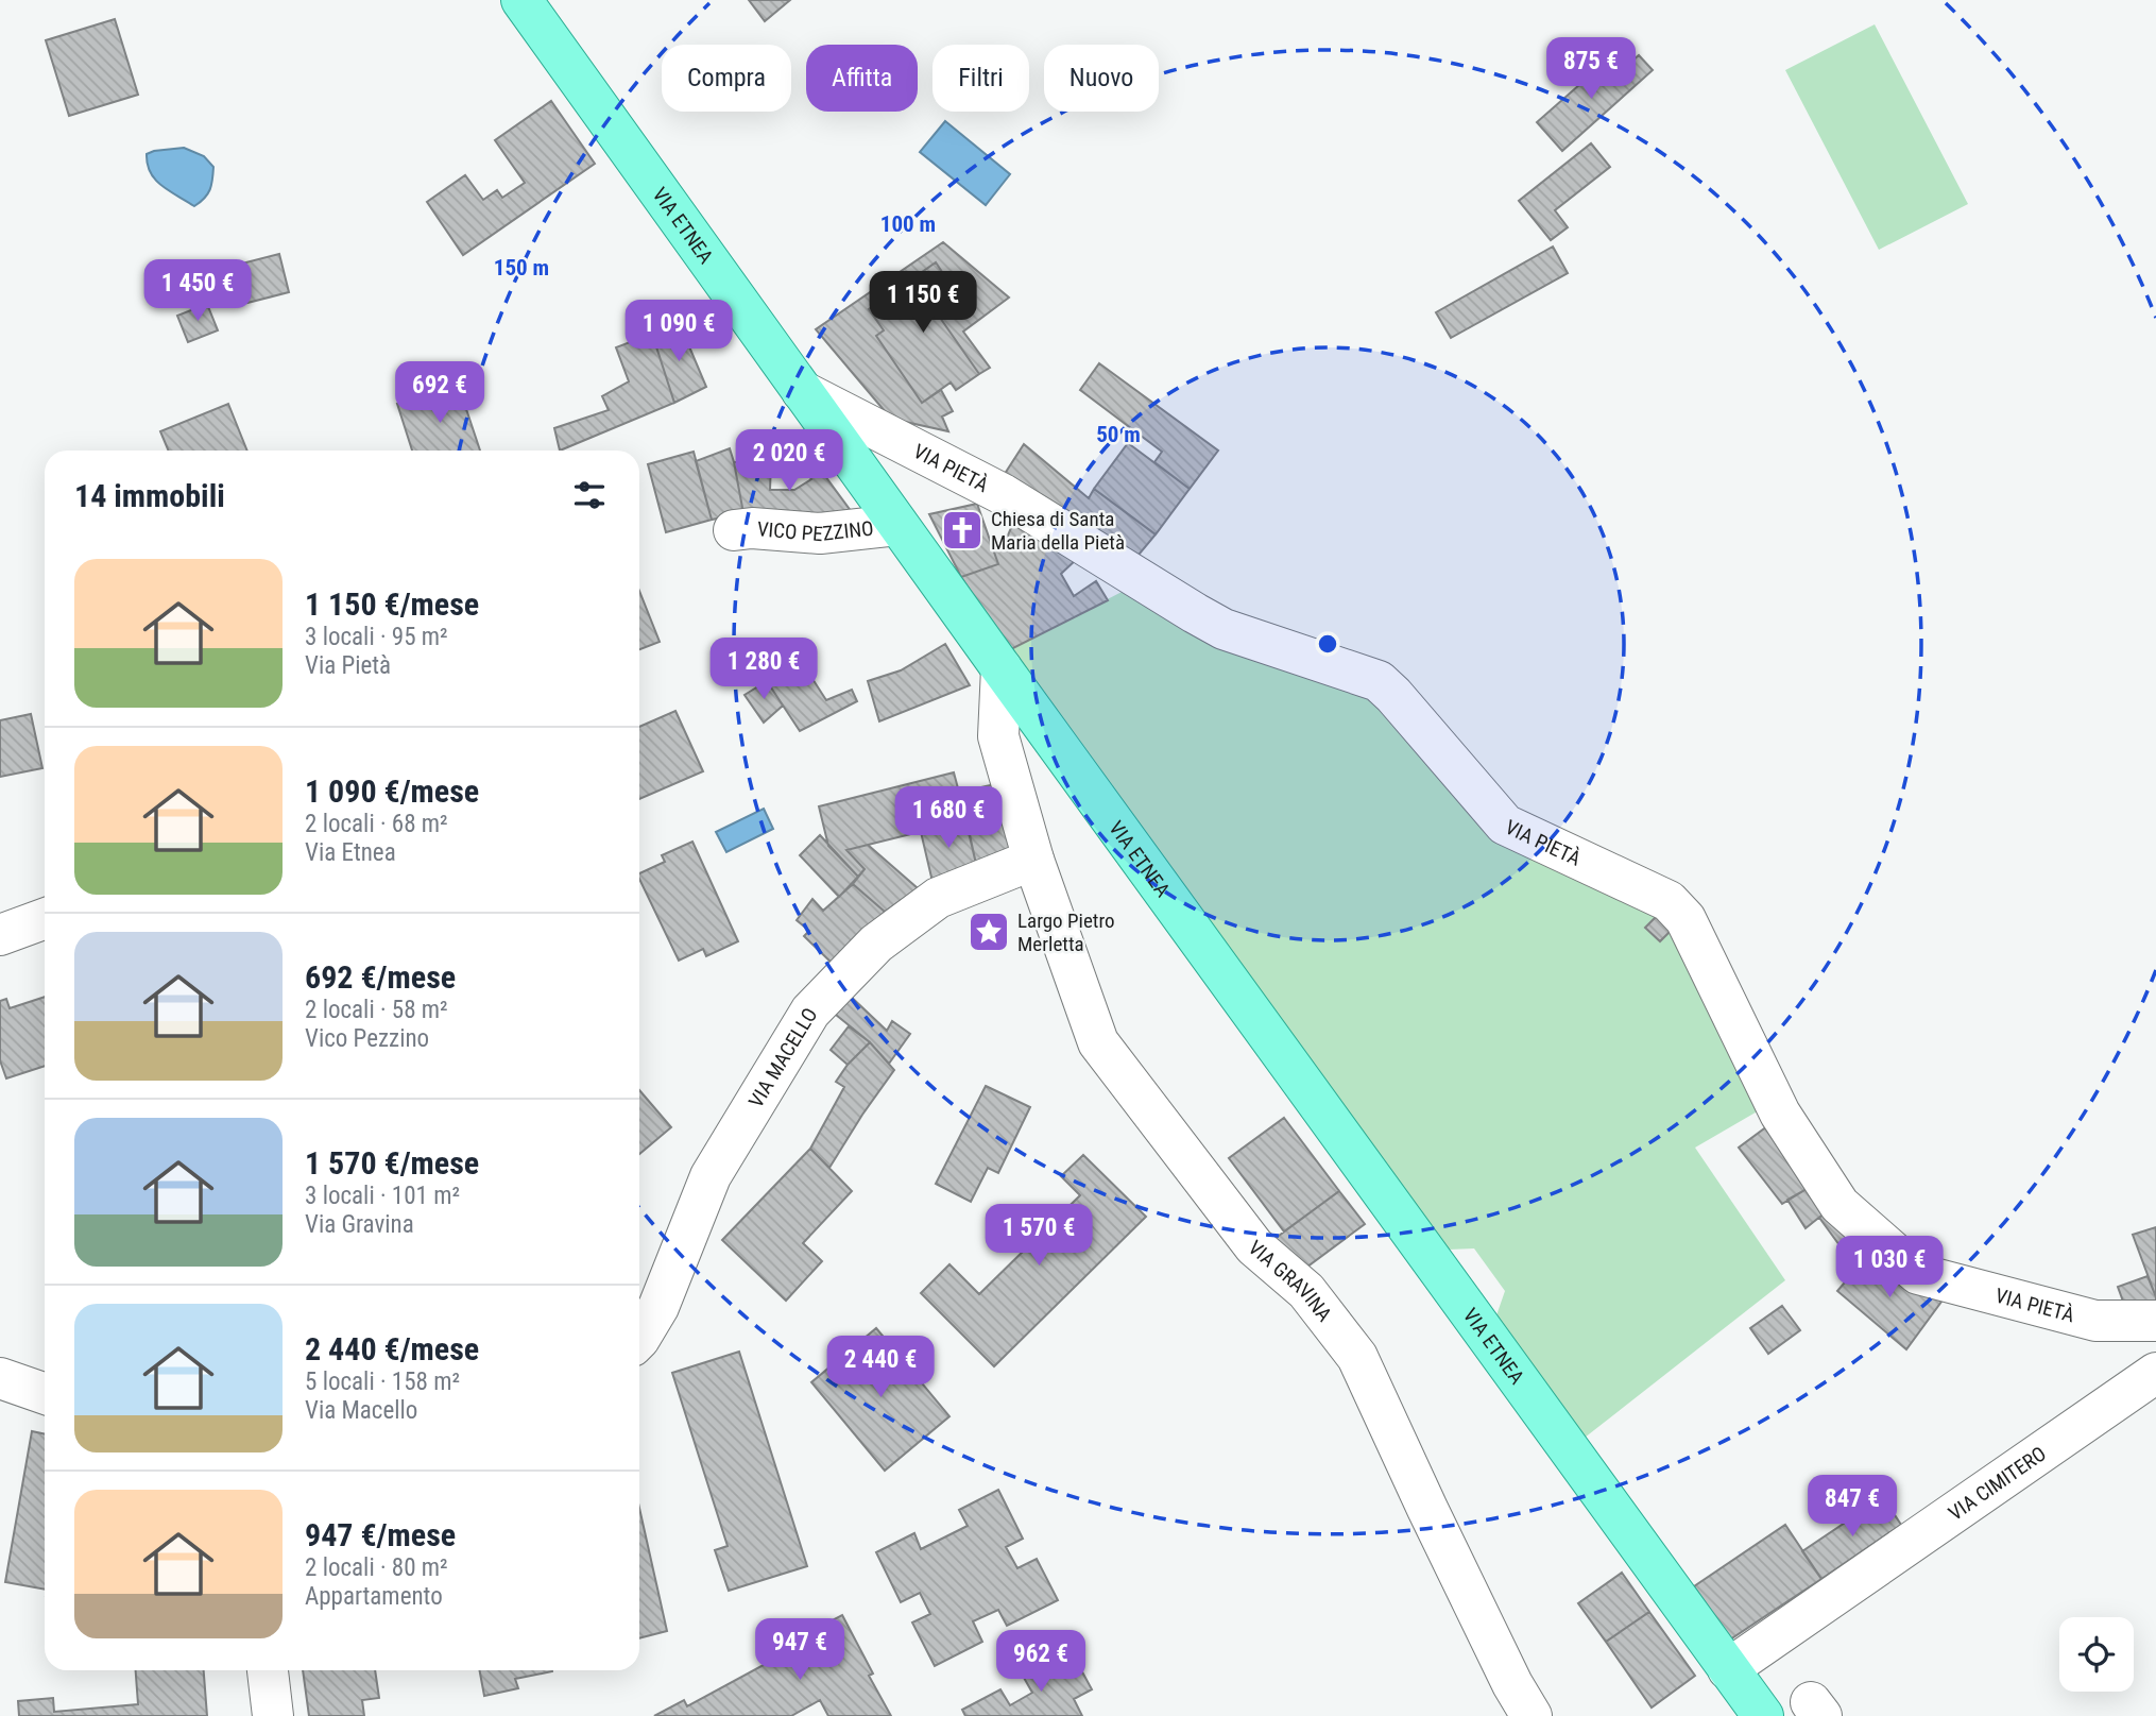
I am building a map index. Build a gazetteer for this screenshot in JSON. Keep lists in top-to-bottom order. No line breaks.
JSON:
{"streets":{"main road":["VIA ETNEA"],"street":["VIA PIETÀ","VICO PEZZINO","VIA MACELLO","VIA GRAVINA","VIA CIMITERO"]},"crossings":[["VIA ETNEA","VIA PIETÀ"],["VIA ETNEA","VICO PEZZINO"],["VIA ETNEA","VIA GRAVINA"],["VIA ETNEA","VIA CIMITERO"],["VIA MACELLO","VIA GRAVINA"]],"places":{"church":["Chiesa di Santa Maria della Pietà"],"place":["Largo Pietro Merletta"]},"page":{"price":["875 €","1 450 €","1 150 €","1 090 €","692 €","2 020 €","1 280 €","1 680 €","1 570 €","1 030 €","2 440 €","847 €","947 €","962 €"],"chip":["Compra","Affitta","Filtri","Nuovo"],"heading":"14 immobili","list":[{"name":"1 150 €/mese","note":"3 locali · 95 m² · Via Pietà"},{"name":"1 090 €/mese","note":"2 locali · 68 m² · Via Etnea"},{"name":"692 €/mese","note":"2 locali · 58 m² · Vico Pezzino"},{"name":"1 570 €/mese","note":"3 locali · 101 m² · Via Gravina"},{"name":"2 440 €/mese","note":"5 locali · 158 m² · Via Macello"},{"name":"947 €/mese","note":"2 locali · 80 m² · Appartamento"}]},"rings":["100 m","150 m","50 m"]}
